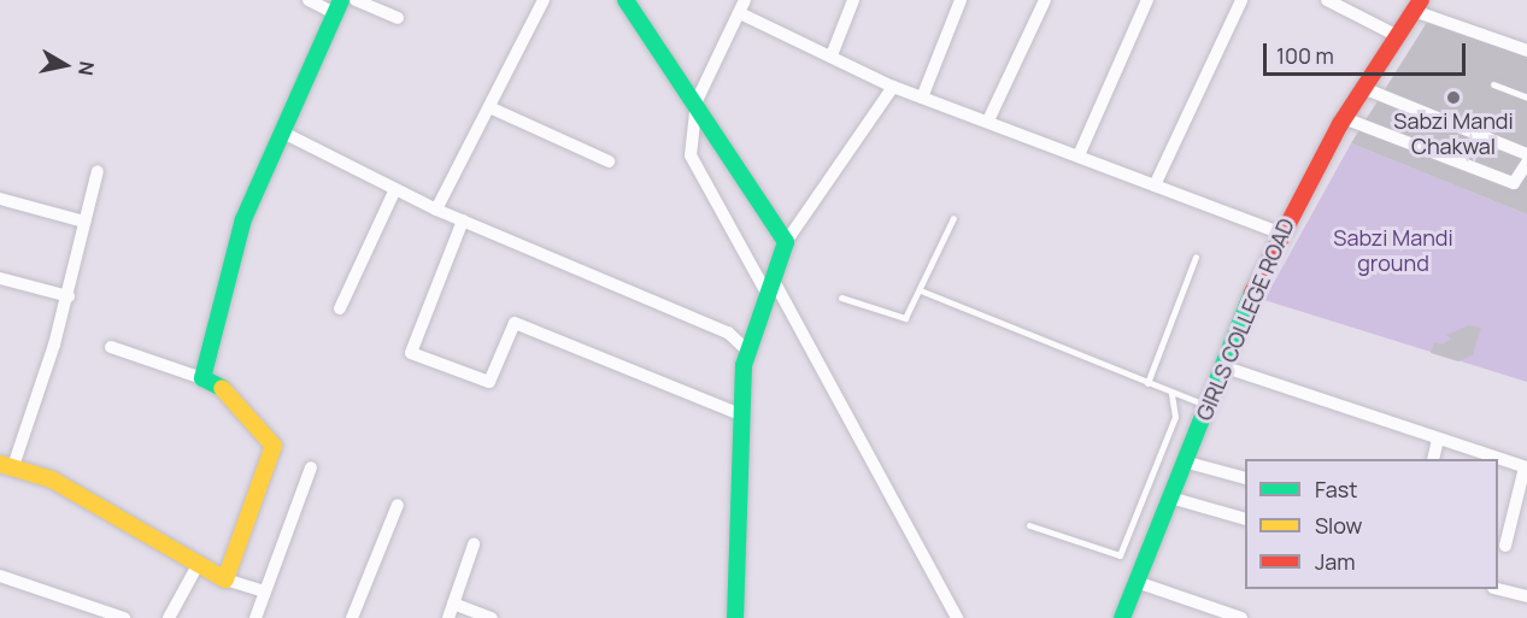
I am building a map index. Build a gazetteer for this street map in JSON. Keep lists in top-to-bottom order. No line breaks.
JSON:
{"streets":{"street":["GIRLS COLLEGE ROAD"]},"parks":["Sabzi Mandi ground"],"places":["Sabzi Mandi Chakwal"],"legend":["Fast","Slow","Jam"],"scale_bar":"100 m","north":"right"}
